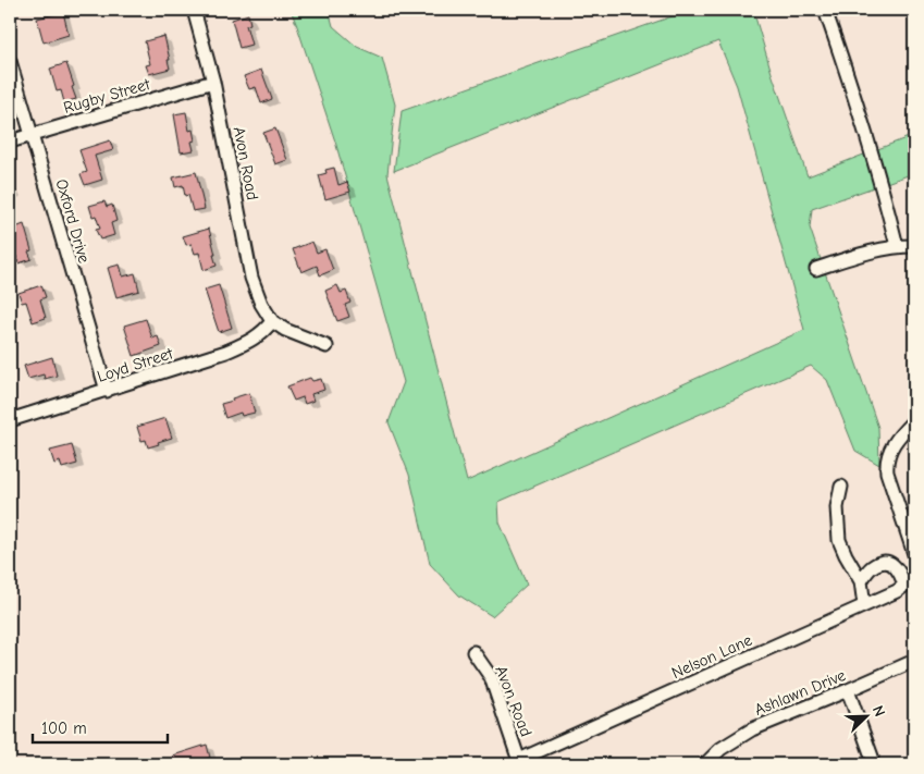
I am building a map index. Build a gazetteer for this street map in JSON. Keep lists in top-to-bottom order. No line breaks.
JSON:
{"streets":{"street":["Rugby Street","Avon Road","Oxford Drive","Loyd Street","Nelson Lane","Ashlawn Drive"]},"crossings":[["Rugby Street","Avon Road"],["Rugby Street","Oxford Drive"],["Avon Road","Loyd Street"],["Avon Road","Nelson Lane"],["Oxford Drive","Loyd Street"]],"scale_bar":"100 m","north":"top right"}
